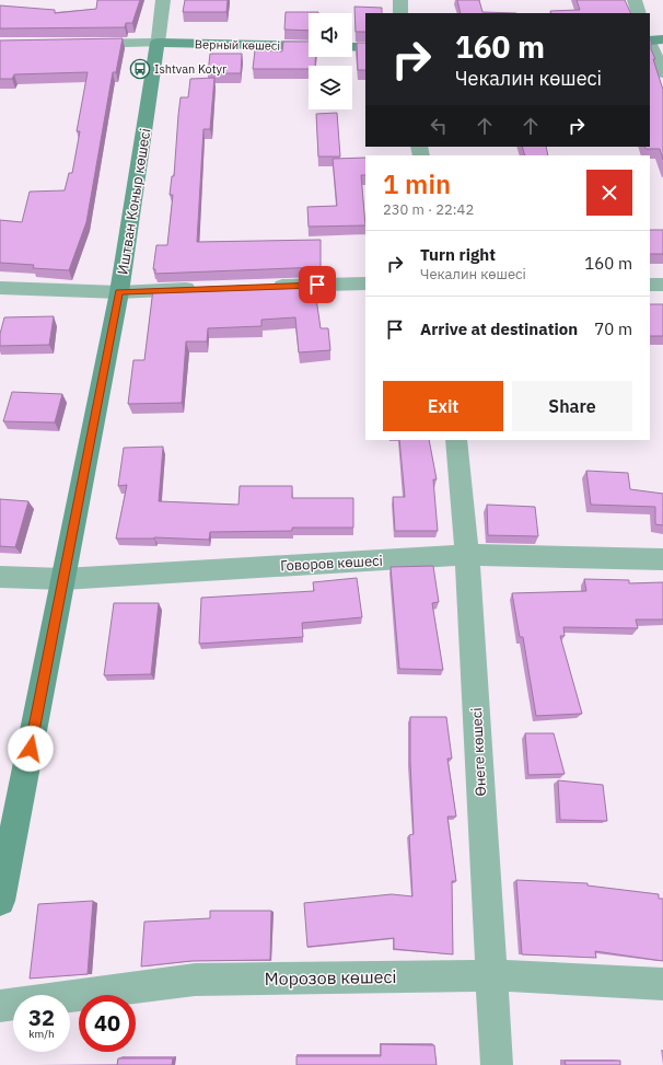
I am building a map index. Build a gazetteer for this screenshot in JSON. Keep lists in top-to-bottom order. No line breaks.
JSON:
{"streets":{"street":["Верный көшесі","Иштван Коныр көшесі","Говоров көшесі","Өнеге көшесі","Морозов көшесі"]},"crossings":[["Верный көшесі","Иштван Коныр көшесі"],["Иштван Коныр көшесі","Говоров көшесі"],["Говоров көшесі","Өнеге көшесі"],["Өнеге көшесі","Морозов көшесі"]],"places":{"bus stop":["Ishtvan Kotyr"]},"page":{"turn":["160 m","Чекалин көшесі"],"heading":["1 min","230 m · 22:42"],"list":[{"name":"Turn right","note":"Чекалин көшесі","value":"160 m"},{"name":"Arrive at destination","value":"70 m"}],"buttons":["Exit","Share"],"speed":"32 km/h","limit":"40"}}
